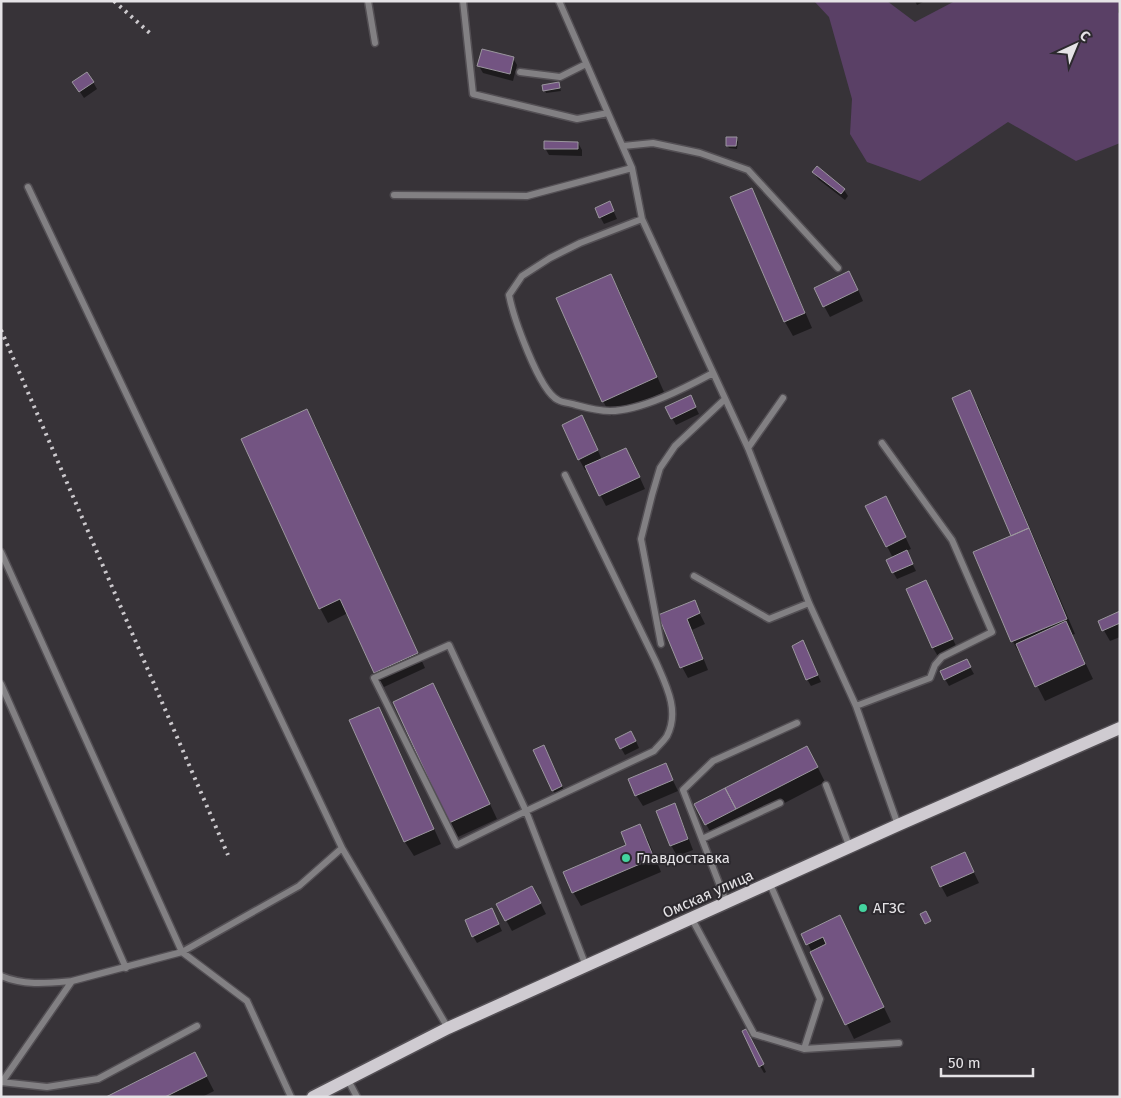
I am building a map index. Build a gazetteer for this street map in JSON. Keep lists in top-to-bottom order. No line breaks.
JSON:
{"streets":{"main road":["Омская улица"]},"places":["Главдоставка","АГЗС"],"scale_bar":"50 m","north":"top right"}
